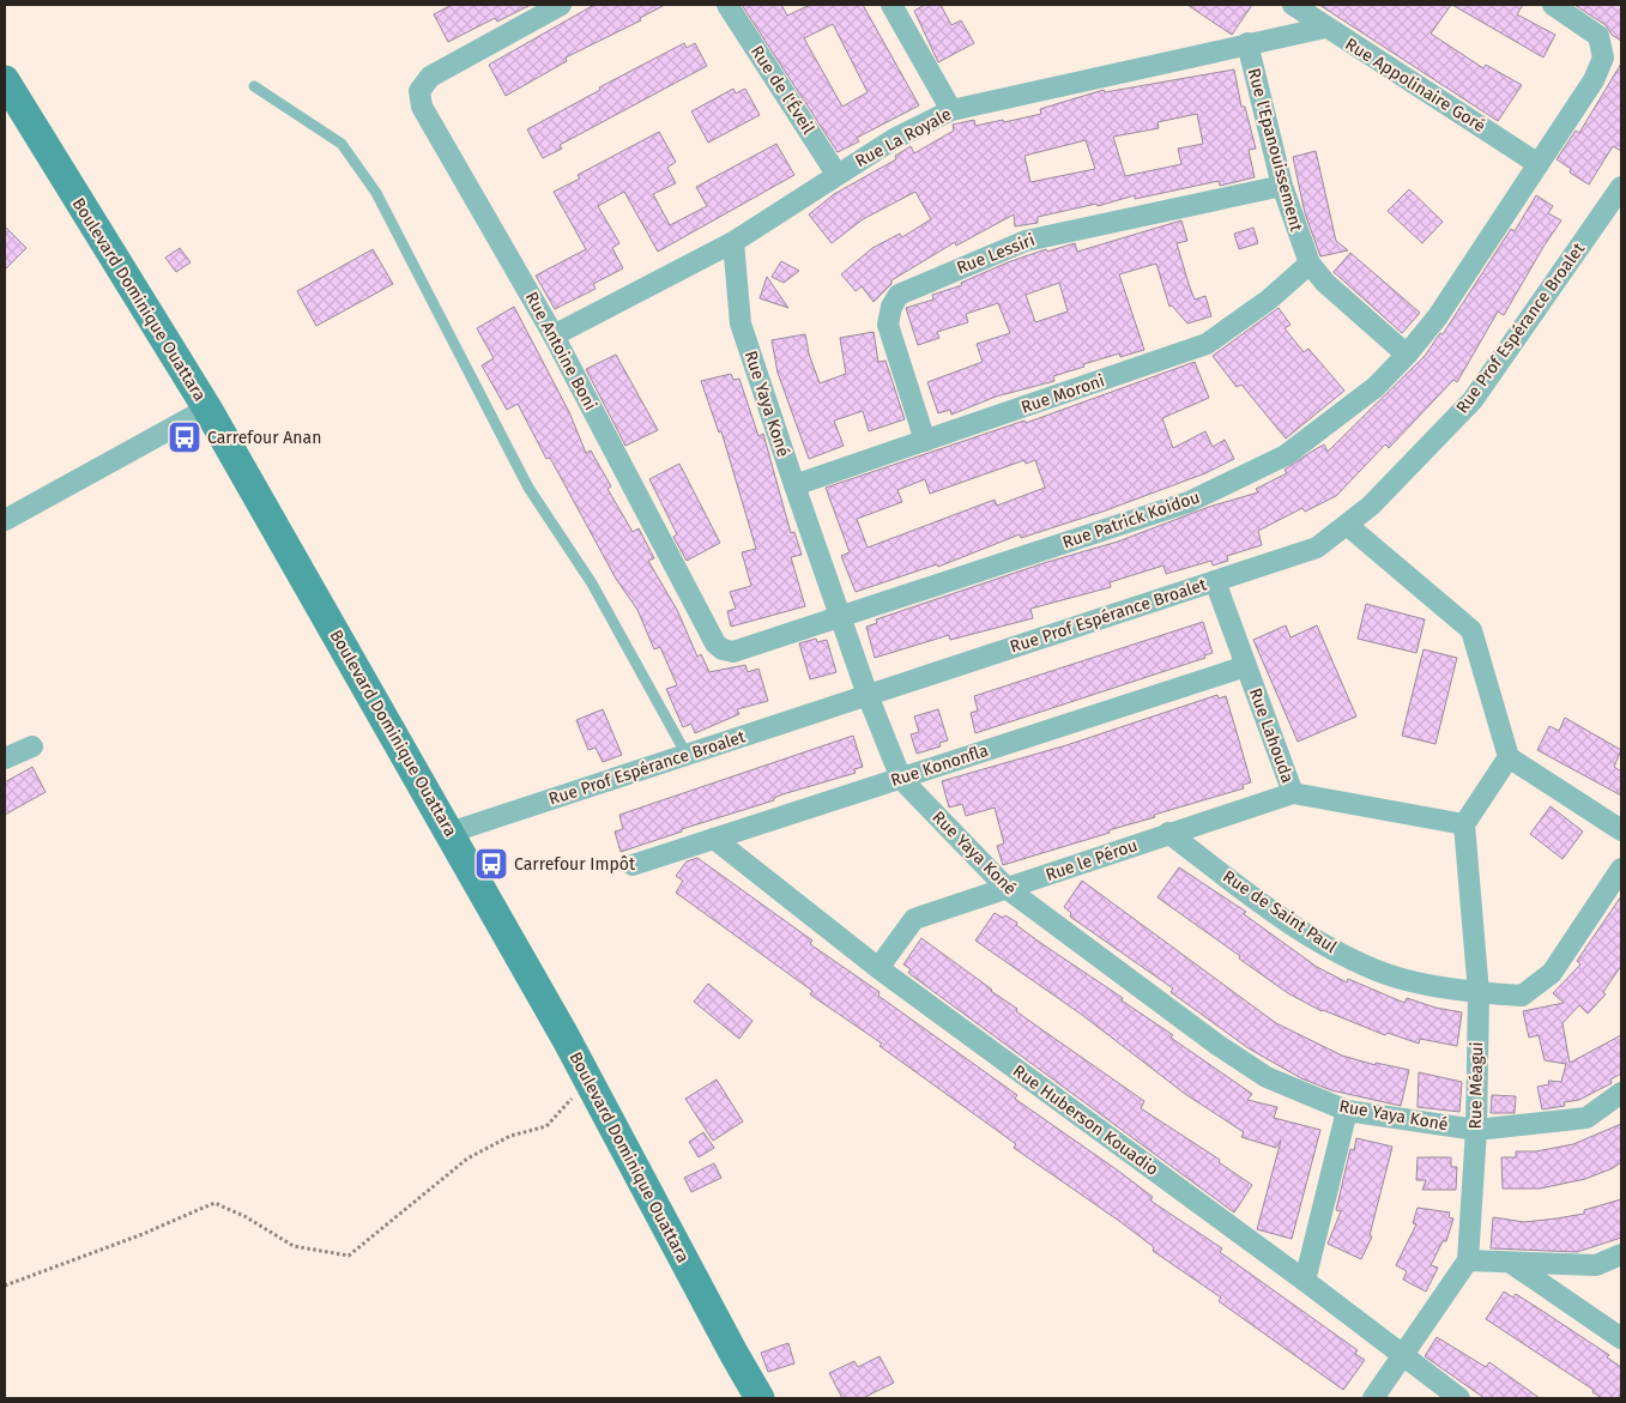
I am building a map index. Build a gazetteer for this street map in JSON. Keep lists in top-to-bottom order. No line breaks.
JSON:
{"streets":{"street":["Rue Appolinaire Goré","Rue de l'Éveil","Rue La Royale","Rue l'Epanouissement","Rue Lessiri","Boulevard Dominique Ouattara","Rue Prof Espérance Broalet","Rue Antoine Boni","Rue Moroni","Rue Yaya Koné","Rue Patrick Koidou","Rue Lahouda","Rue Kononfla","Rue le Pérou","Rue de Saint Paul","Rue Méagui","Rue Huberson Kouadio"]},"crossings":[["Rue Appolinaire Goré","Rue La Royale"],["Rue Appolinaire Goré","Rue Patrick Koidou"],["Rue de l'Éveil","Rue La Royale"],["Rue La Royale","Rue l'Epanouissement"],["Rue La Royale","Rue Antoine Boni"],["Rue La Royale","Rue Yaya Koné"],["Rue l'Epanouissement","Rue Lessiri"],["Rue l'Epanouissement","Rue Moroni"],["Rue l'Epanouissement","Rue Patrick Koidou"],["Rue Lessiri","Rue Moroni"],["Boulevard Dominique Ouattara","Rue Prof Espérance Broalet"],["Rue Prof Espérance Broalet","Rue Yaya Koné"],["Rue Prof Espérance Broalet","Rue Lahouda"],["Rue Antoine Boni","Rue Yaya Koné"],["Rue Antoine Boni","Rue Patrick Koidou"],["Rue Moroni","Rue Yaya Koné"],["Rue Yaya Koné","Rue Patrick Koidou"],["Rue Yaya Koné","Rue Kononfla"],["Rue Yaya Koné","Rue le Pérou"],["Rue Yaya Koné","Rue Méagui"],["Rue Lahouda","Rue Kononfla"],["Rue Lahouda","Rue le Pérou"],["Rue Lahouda","Rue Méagui"],["Rue Kononfla","Rue Huberson Kouadio"],["Rue le Pérou","Rue de Saint Paul"],["Rue le Pérou","Rue Huberson Kouadio"],["Rue de Saint Paul","Rue Méagui"],["Rue Méagui","Rue Huberson Kouadio"]],"places":{"bus stop":["Carrefour Anan","Carrefour Impôt"]}}
